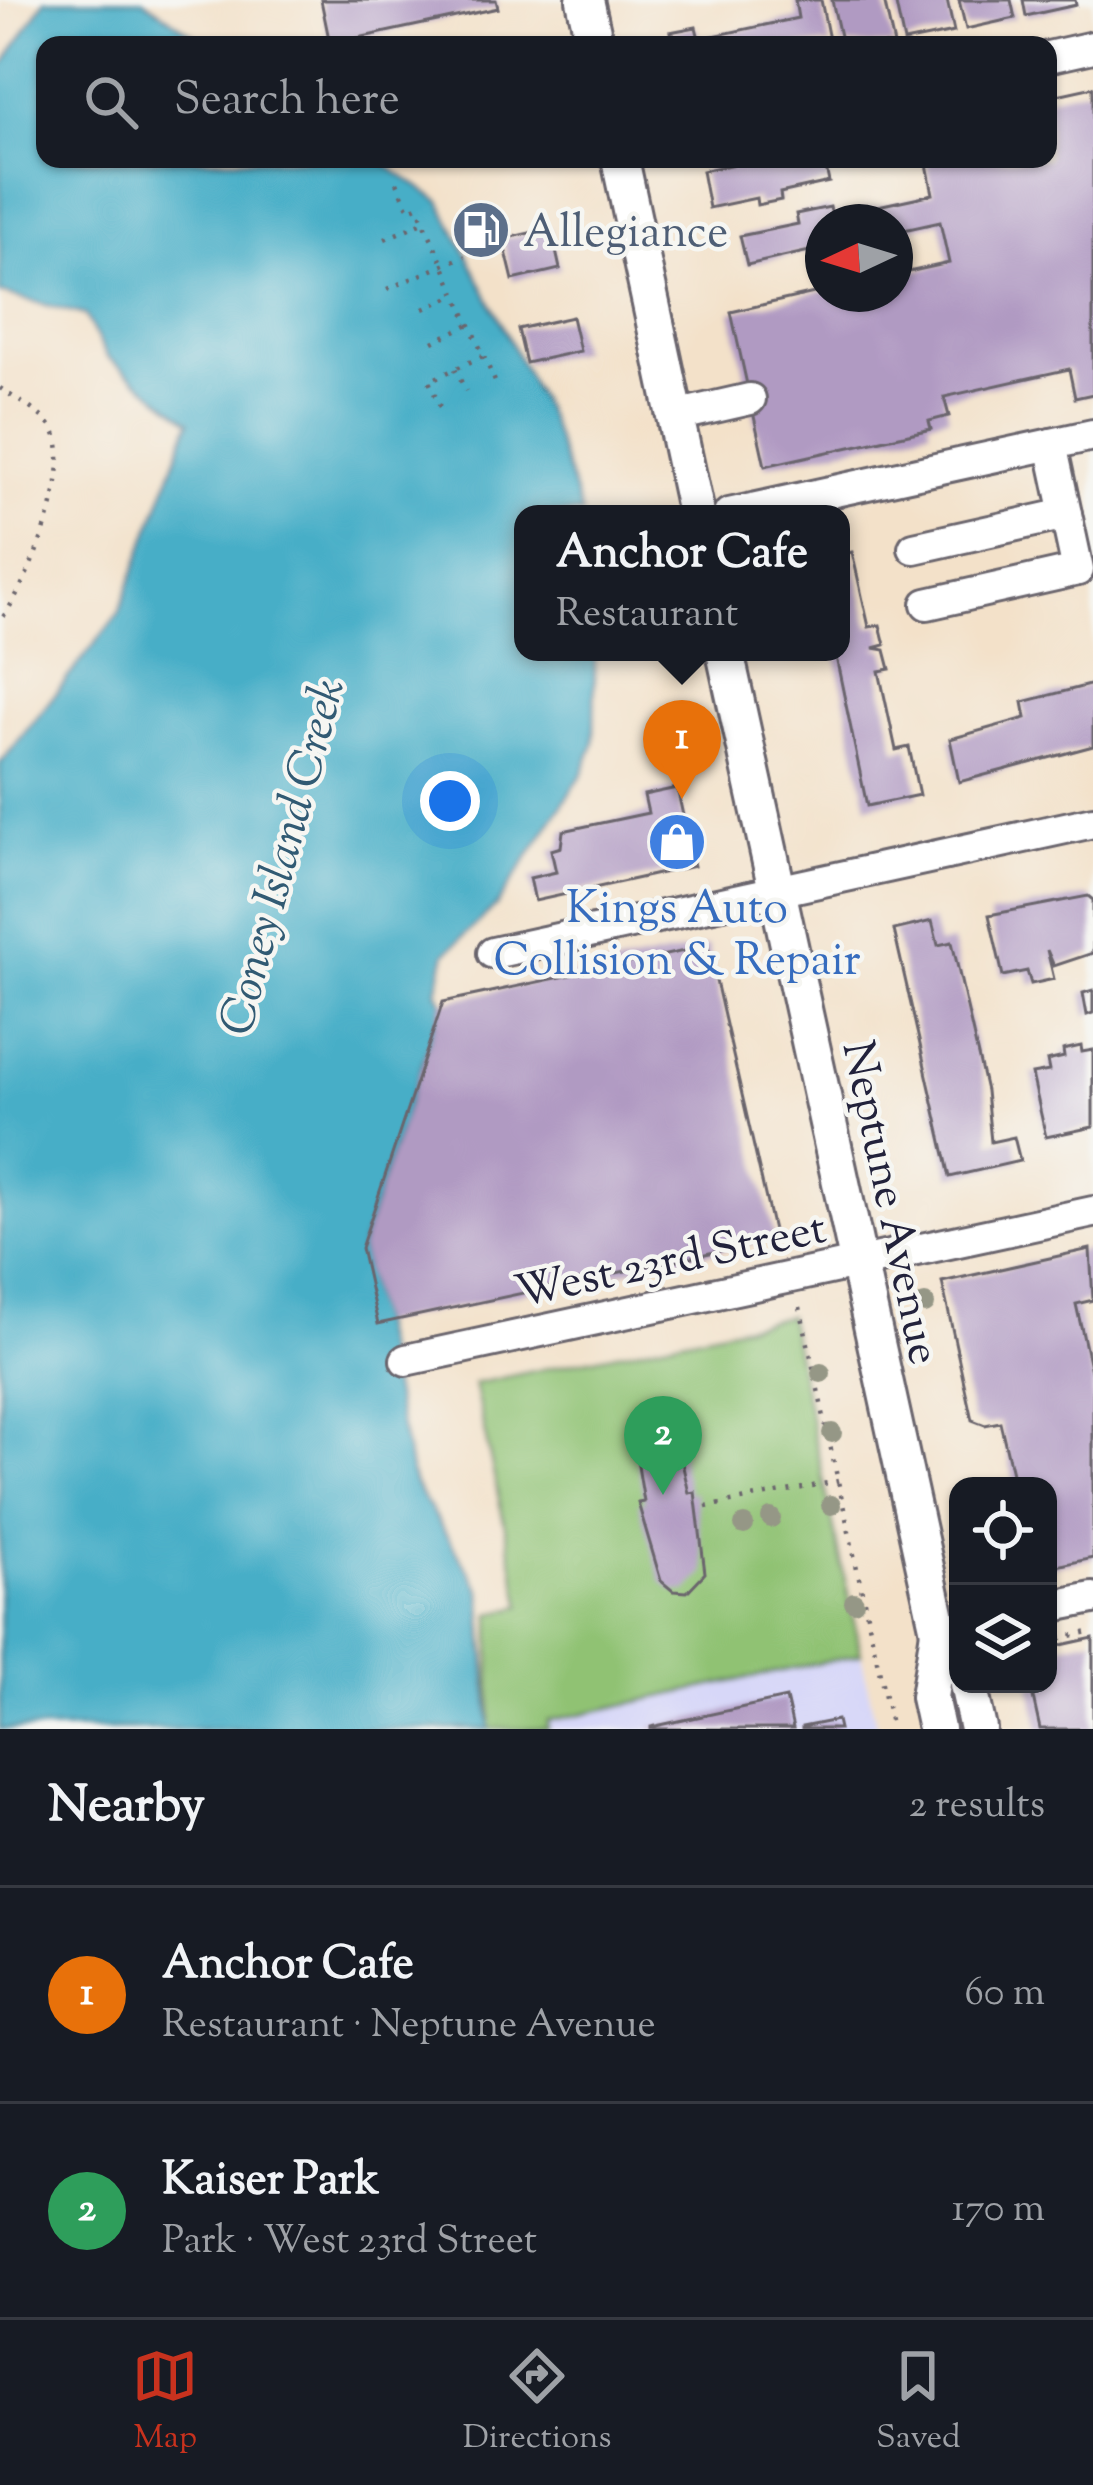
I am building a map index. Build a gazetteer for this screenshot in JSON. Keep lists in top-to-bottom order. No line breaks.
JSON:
{"streets":{"main road":["Neptune Avenue"],"street":["West 23rd Street"]},"crossings":[["Neptune Avenue","West 23rd Street"]],"water":["Coney Island Creek"],"places":{"fuel station":["Allegiance"],"shop":["Kings Auto Collision & Repair"]},"north":"left","page":{"search":"Search here","popup":["Anchor Cafe","Restaurant"],"pins":["1","2"],"heading":["Nearby","2 results"],"list":[{"mark":"1","name":"Anchor Cafe","note":"Restaurant · Neptune Avenue","value":"60 m"},{"mark":"2","name":"Kaiser Park","note":"Park · West 23rd Street","value":"170 m"}],"nav":["Map","Directions","Saved"]}}
